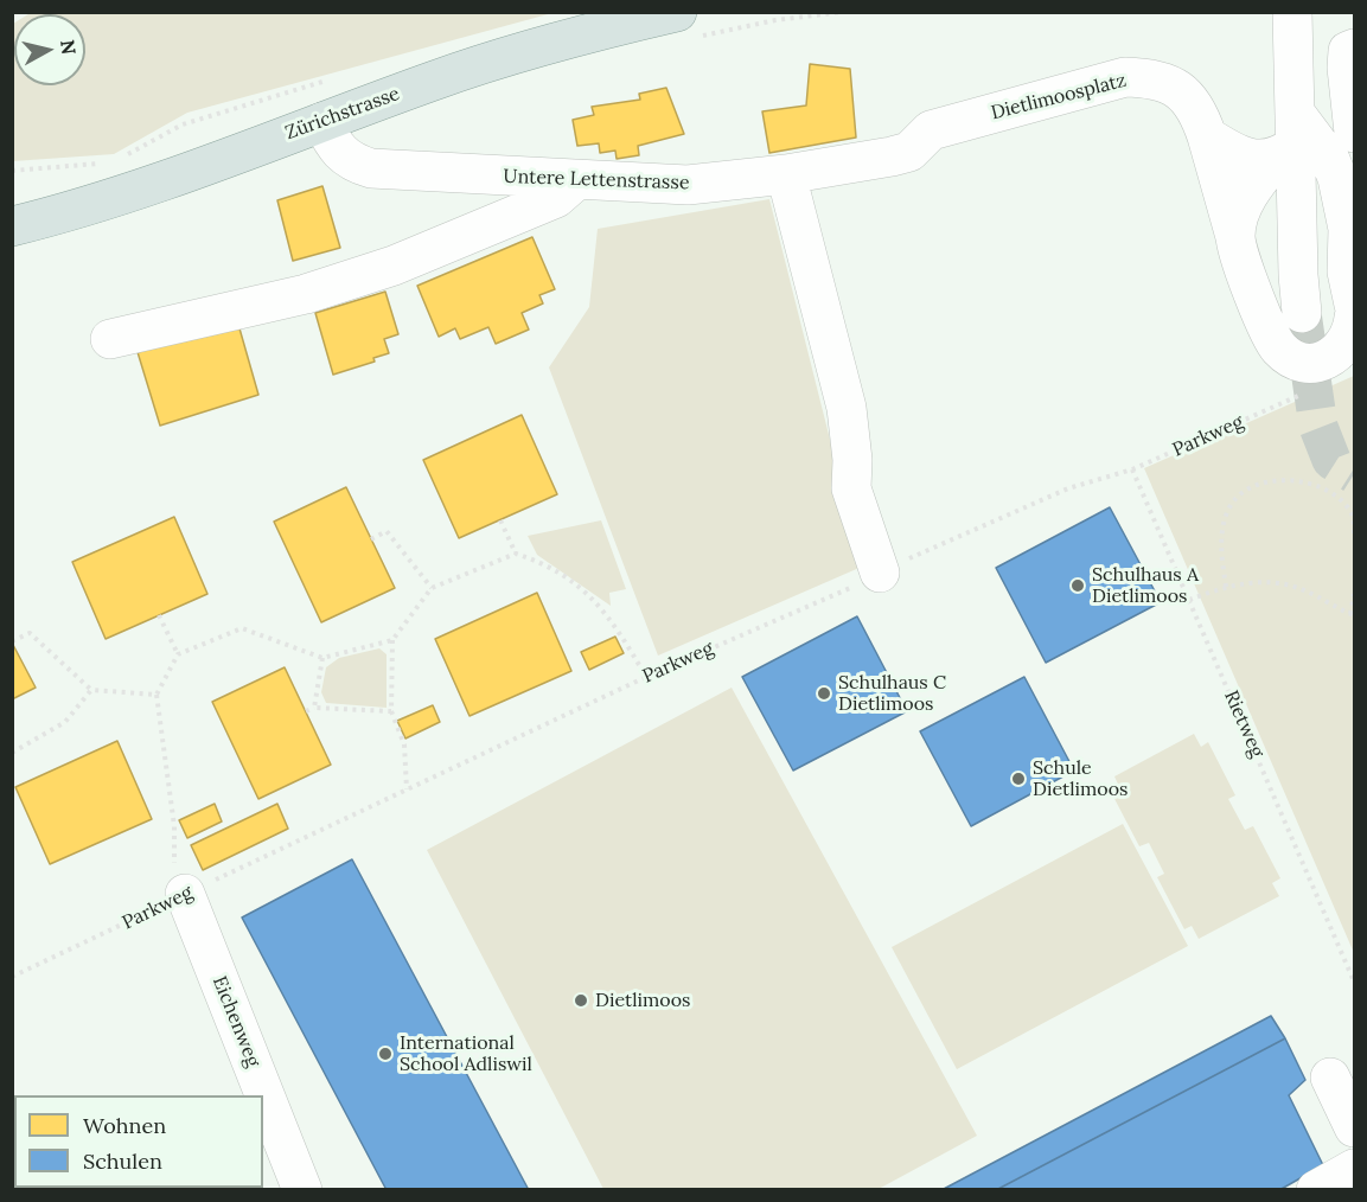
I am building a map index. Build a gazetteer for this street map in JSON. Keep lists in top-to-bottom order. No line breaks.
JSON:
{"streets":{"main road":["Zürichstrasse"],"street":["Dietlimoosplatz","Untere Lettenstrasse","Eichenweg"],"path":["Parkweg","Rietweg"]},"crossings":[["Dietlimoosplatz","Untere Lettenstrasse"],["Zürichstrasse","Untere Lettenstrasse"],["Parkweg","Rietweg"],["Parkweg","Eichenweg"]],"places":["Schulhaus A Dietlimoos","Schulhaus C Dietlimoos","Schule Dietlimoos","Dietlimoos","International School Adliswil"],"legend":["Wohnen","Schulen"],"north":"right"}
